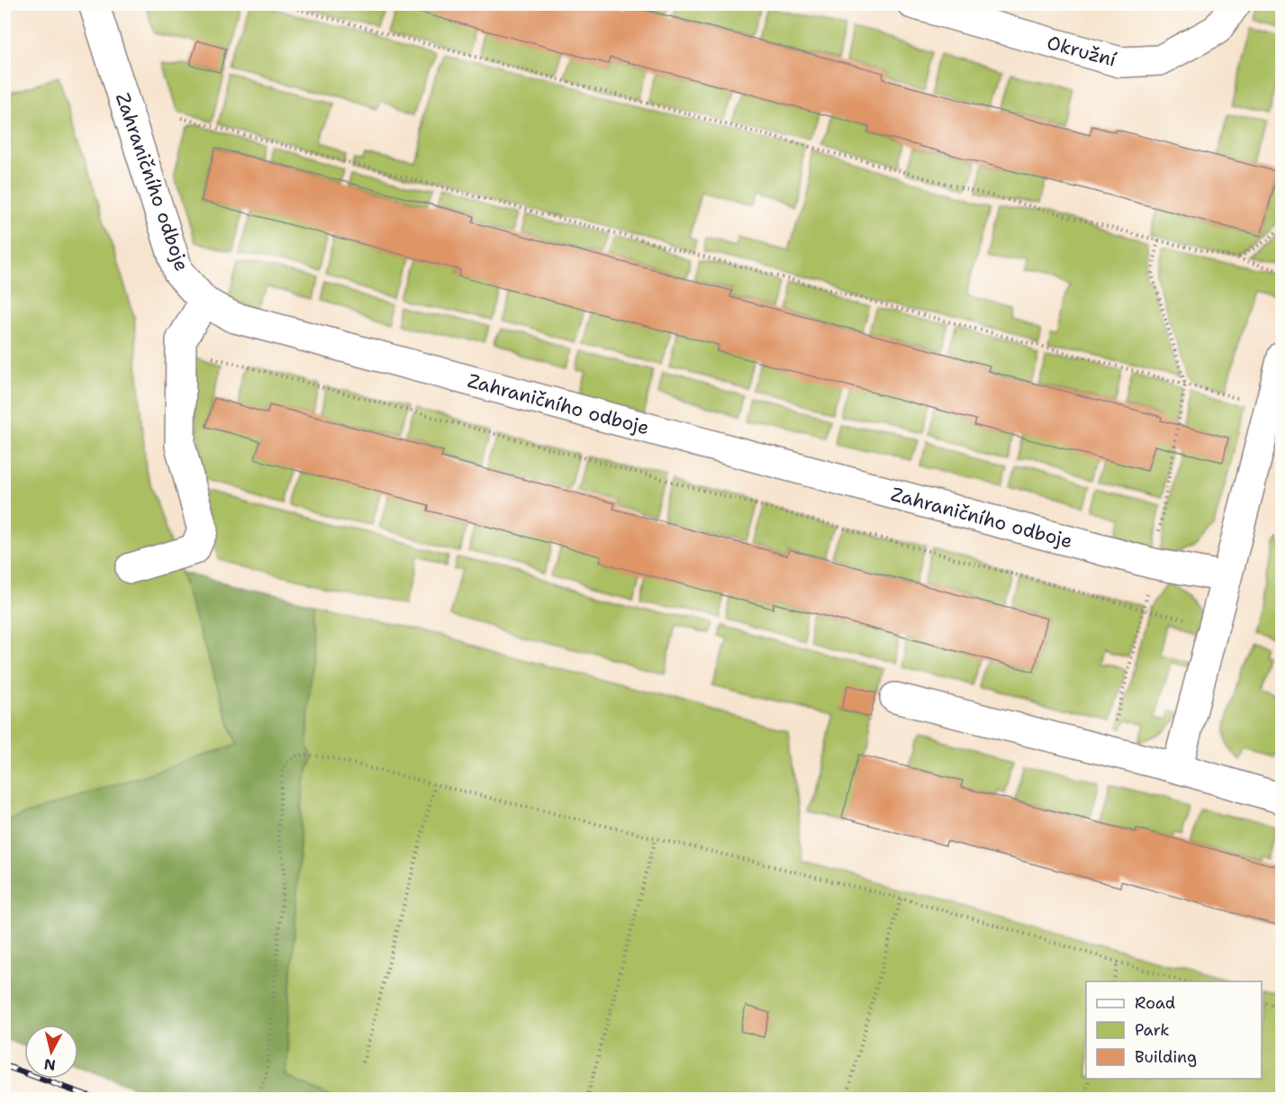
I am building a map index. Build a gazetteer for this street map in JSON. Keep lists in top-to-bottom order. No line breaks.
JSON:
{"streets":{"street":["Okružní","Zahraničního odboje"]},"legend":["Road","Park","Building"],"north":"bottom"}
